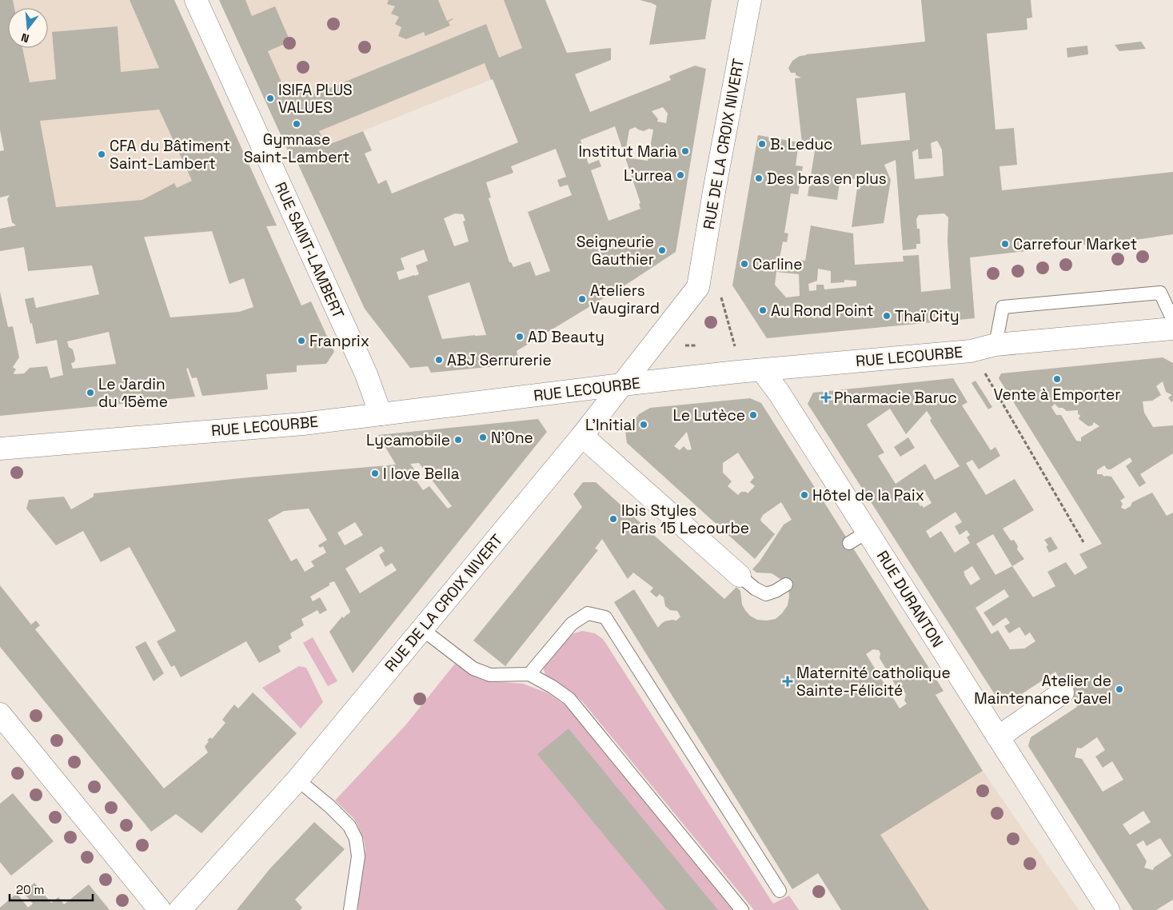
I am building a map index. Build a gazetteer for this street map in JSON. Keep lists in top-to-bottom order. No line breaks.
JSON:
{"streets":{"street":["RUE DE LA CROIX NIVERT","RUE SAINT-LAMBERT","RUE LECOURBE","RUE DURANTON"]},"crossings":[["RUE DE LA CROIX NIVERT","RUE LECOURBE"],["RUE SAINT-LAMBERT","RUE LECOURBE"],["RUE LECOURBE","RUE DURANTON"]],"places":{"other":["ISIFA PLUS VALUES","Gymnase Saint-Lambert","B. Leduc","Institut Maria","CFA du Bâtiment Saint-Lambert","L'urrea","Des bras en plus","Carrefour Market","Seigneurie Gauthier","Carline","Ateliers Vaugirard","Au Rond Point","Thaï City","AD Beauty","Franprix","ABJ Serrurerie","Vente à Emporter","Le Jardin du 15ème","Le Lutèce","L’Initial","N'One","Lycamobile","I love Bella","Hôtel de la Paix","Ibis Styles Paris 15 Lecourbe","Atelier de Maintenance Javel"],"health":["Pharmacie Baruc","Maternité catholique Sainte-Félicité"]},"scale_bar":"20 m","north":"bottom"}
